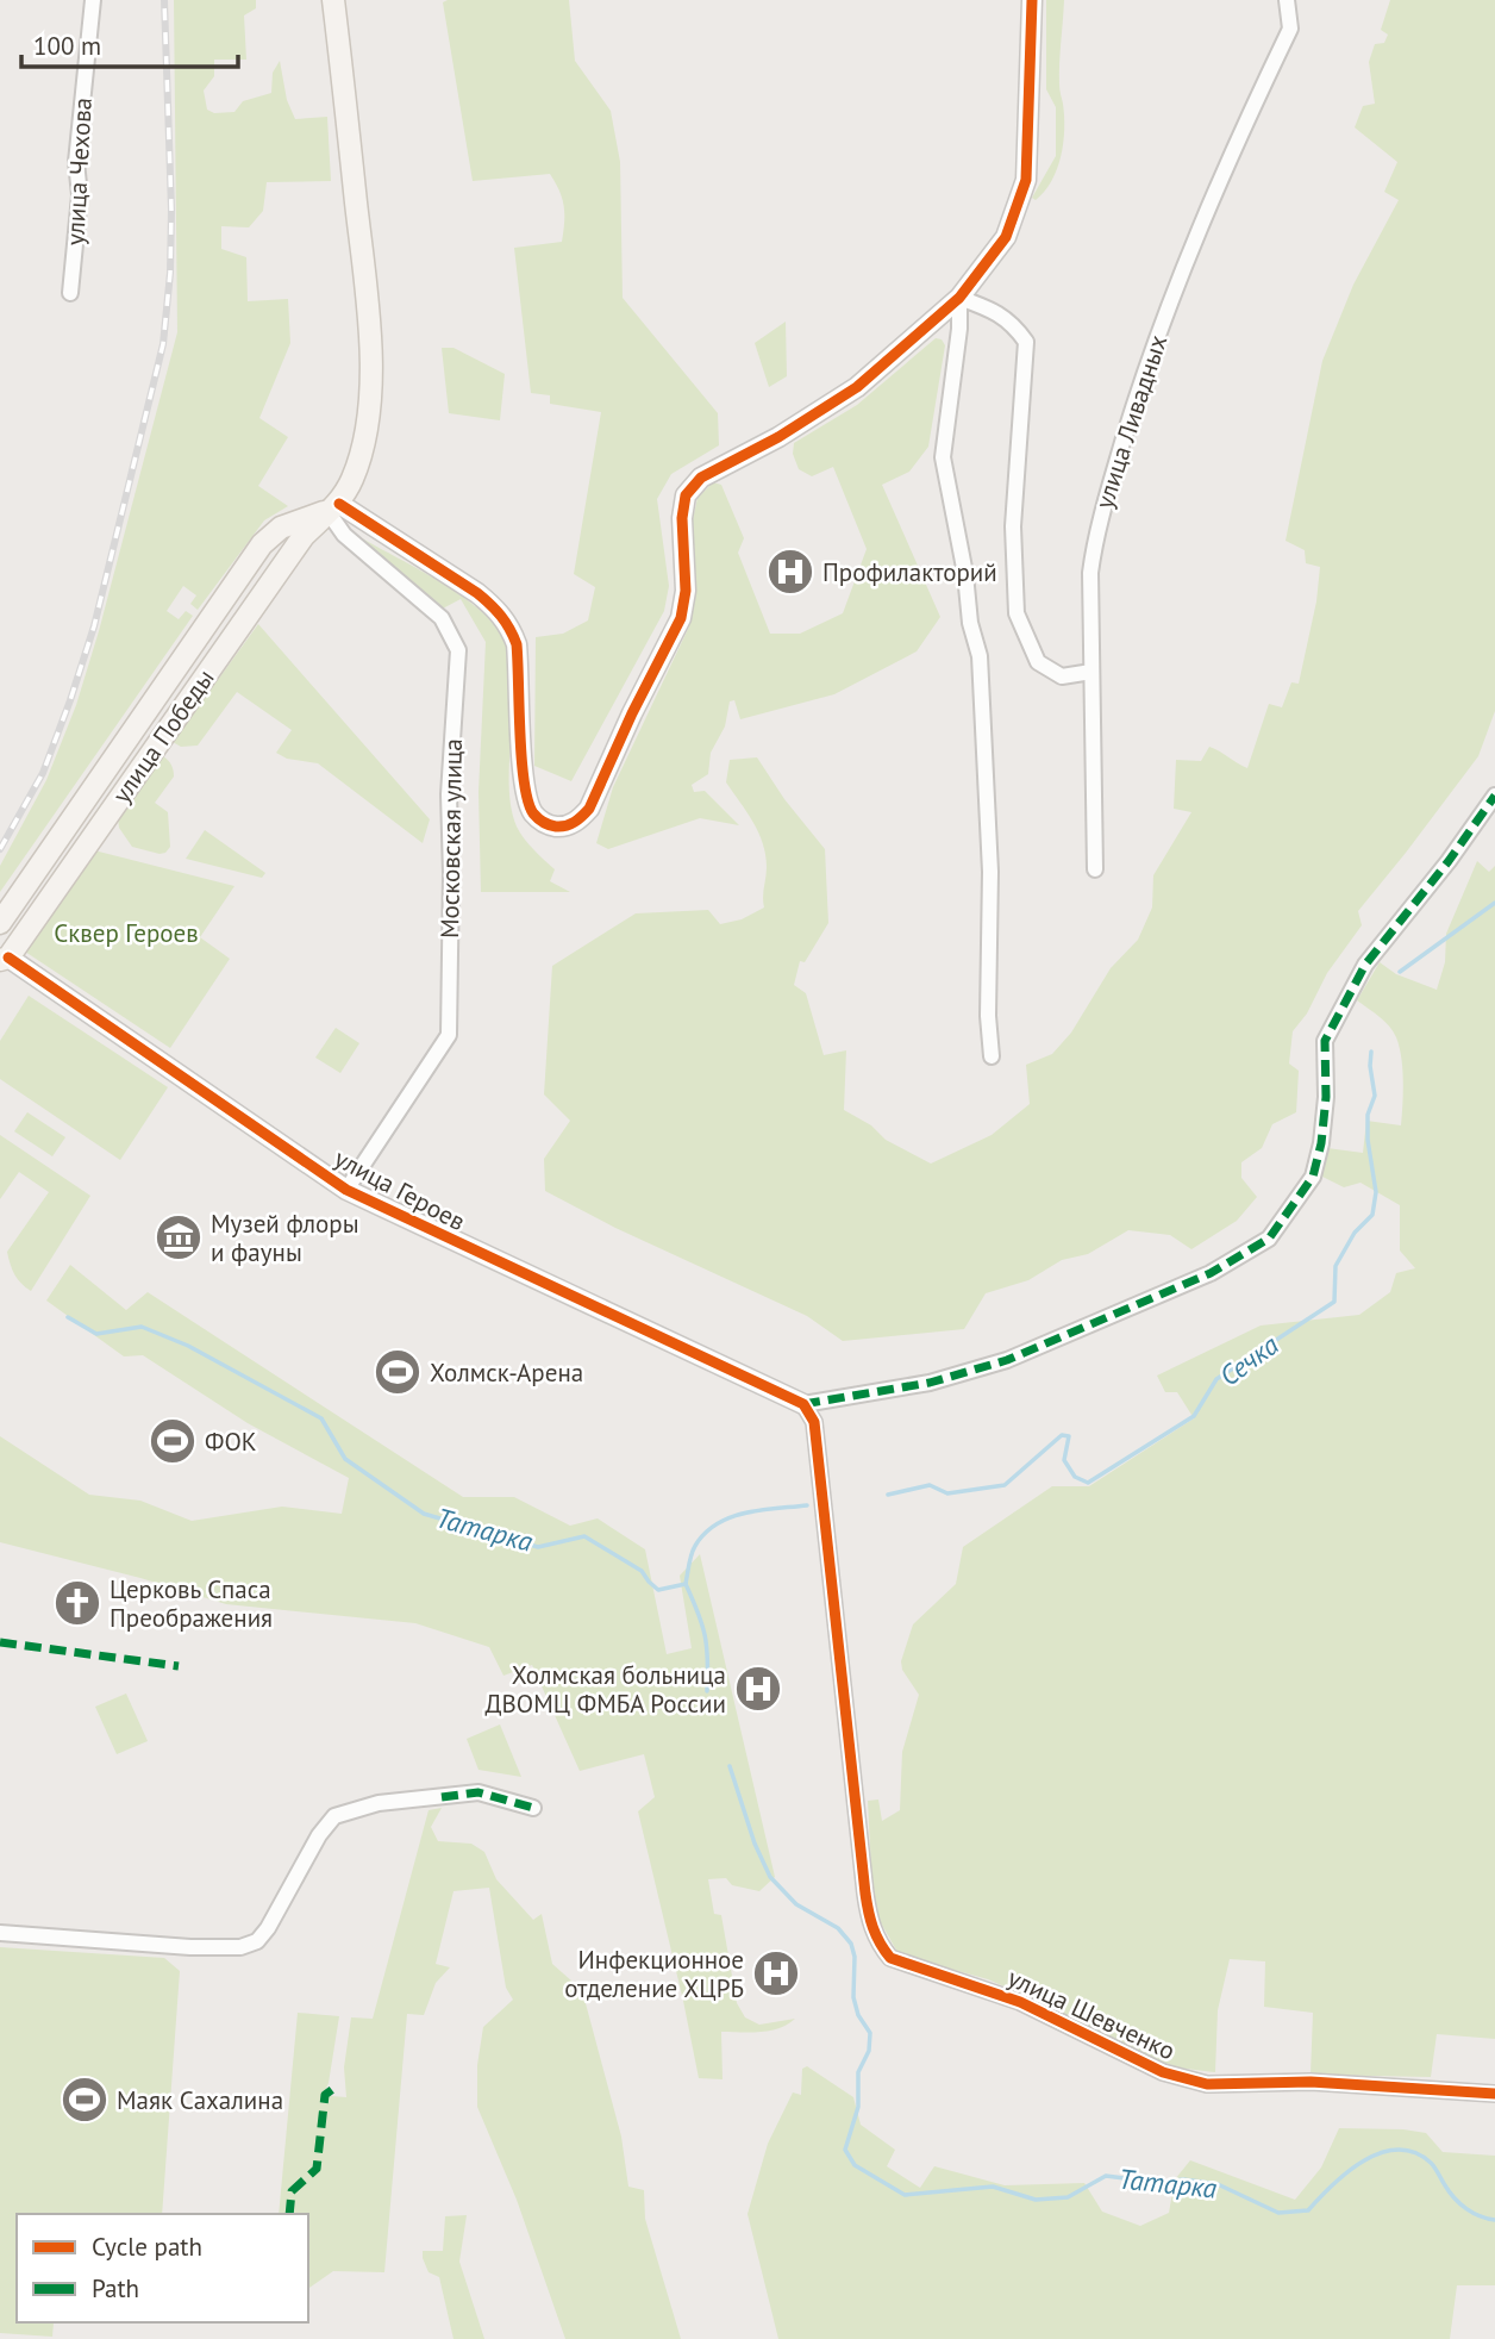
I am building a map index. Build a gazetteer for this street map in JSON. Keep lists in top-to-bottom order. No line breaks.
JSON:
{"streets":{"main road":["улица Победы"],"street":["улица Чехова","улица Ливадных","Московская улица","улица Героев","улица Шевченко"]},"crossings":[["улица Победы","Московская улица"],["улица Победы","улица Героев"],["Московская улица","улица Героев"],["улица Героев","улица Шевченко"]],"water":["Сечка","Татарка"],"parks":["Сквер Героев"],"places":{"hospital":["Профилакторий","Холмская больница ДВОМЦ ФМБА России","Инфекционное отделение ХЦРБ"],"museum":["Музей флоры и фауны"],"sports":["Холмск-Арена","ФОК","Маяк Сахалина"],"church":["Церковь Спаса Преображения"]},"legend":["Cycle path","Path"],"scale_bar":"100 m"}
